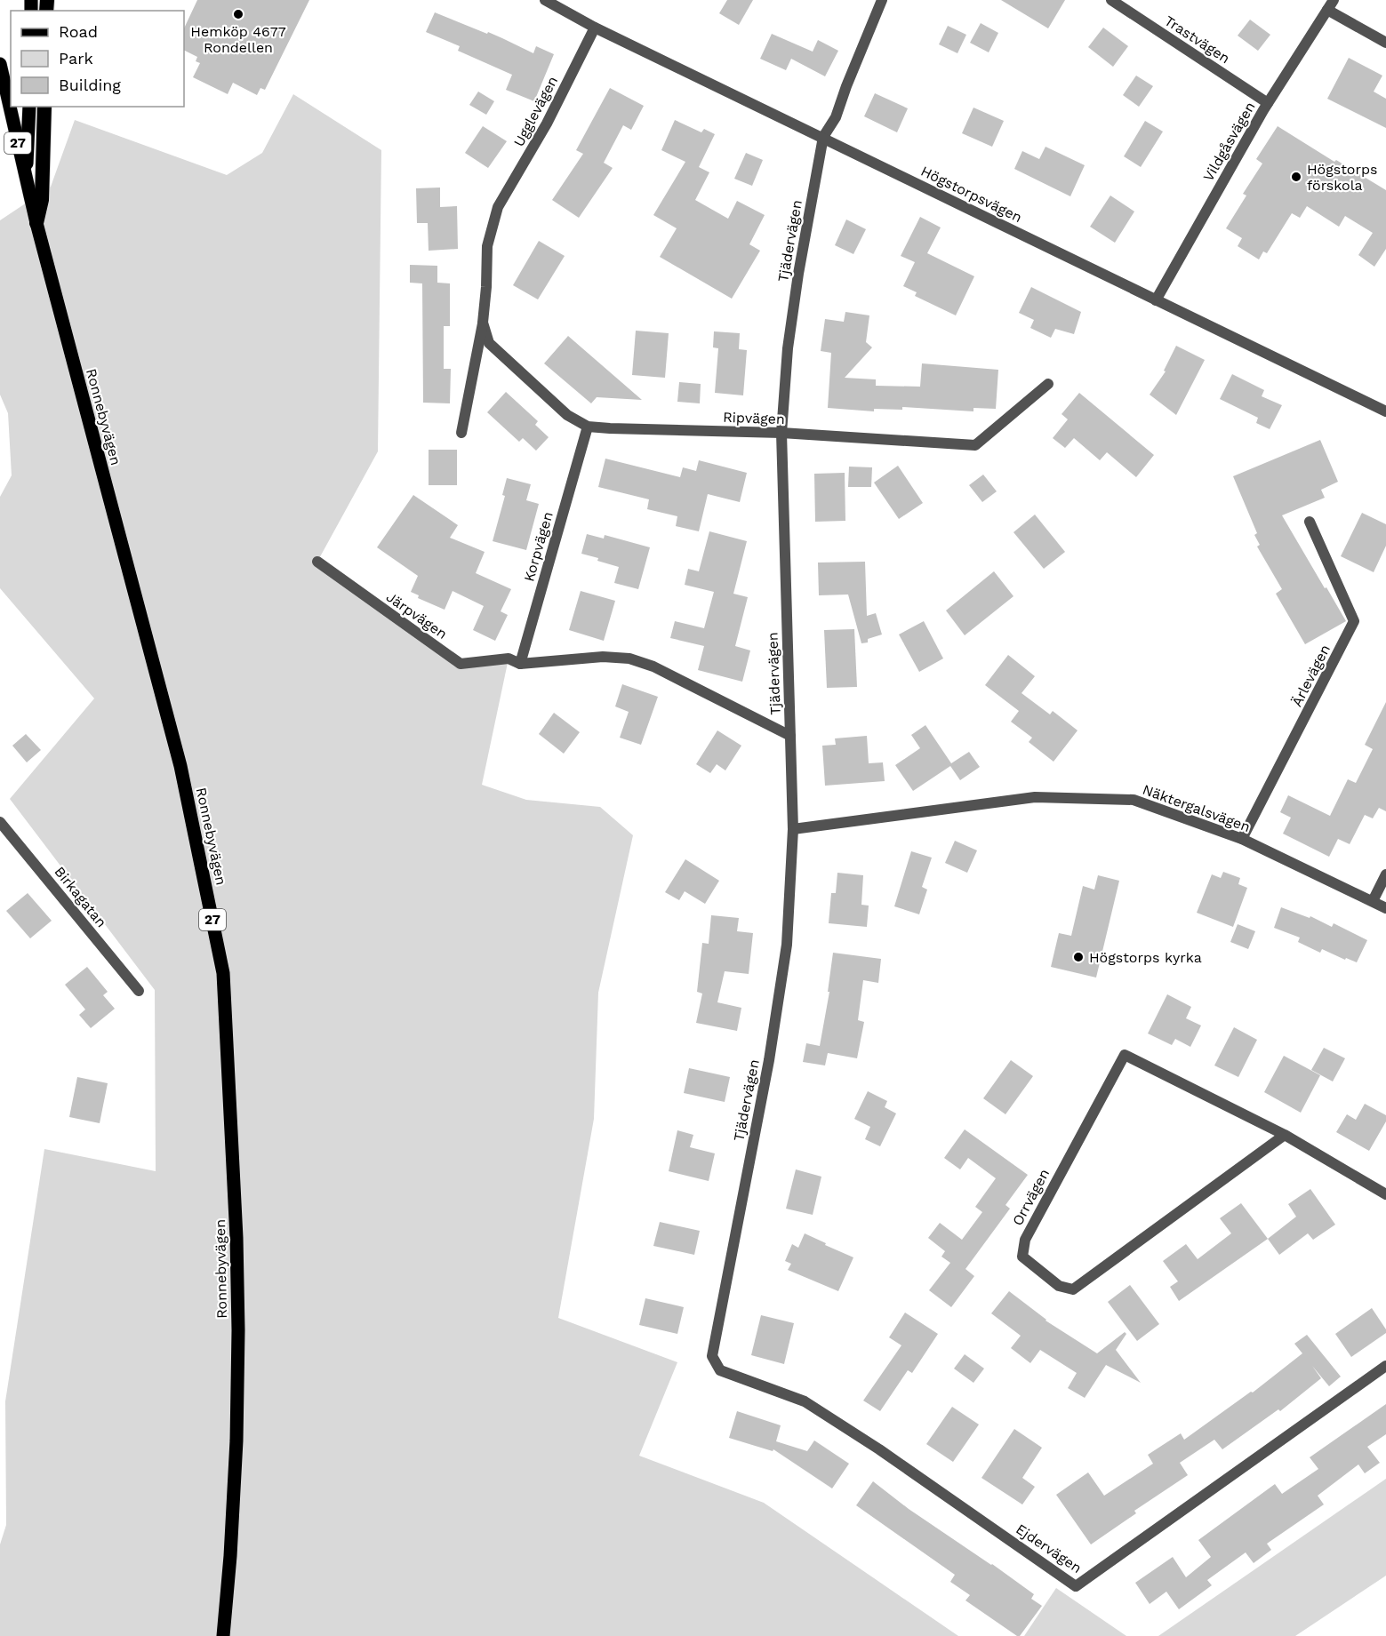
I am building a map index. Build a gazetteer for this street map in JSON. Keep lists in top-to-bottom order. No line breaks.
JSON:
{"streets":{"main road":["27","Ronnebyvägen"],"street":["Trastvägen","Ugglevägen","Vildgåsvägen","Högstorpsvägen","Tjädervägen","Ripvägen","Korpvägen","Järpvägen","Ärlevägen","Näktergalsvägen","Birkagatan","Orrvägen","Ejdervägen"]},"crossings":[["Trastvägen","Vildgåsvägen"],["Ugglevägen","Högstorpsvägen"],["Ugglevägen","Ripvägen"],["Vildgåsvägen","Högstorpsvägen"],["Högstorpsvägen","Tjädervägen"],["Tjädervägen","Ripvägen"],["Tjädervägen","Näktergalsvägen"],["Tjädervägen","Ejdervägen"],["Ripvägen","Korpvägen"],["Korpvägen","Järpvägen"],["Ärlevägen","Näktergalsvägen"]],"places":["Hemköp 4677 Rondellen","Högstorps förskola","Högstorps kyrka"],"legend":["Road","Park","Building"]}
